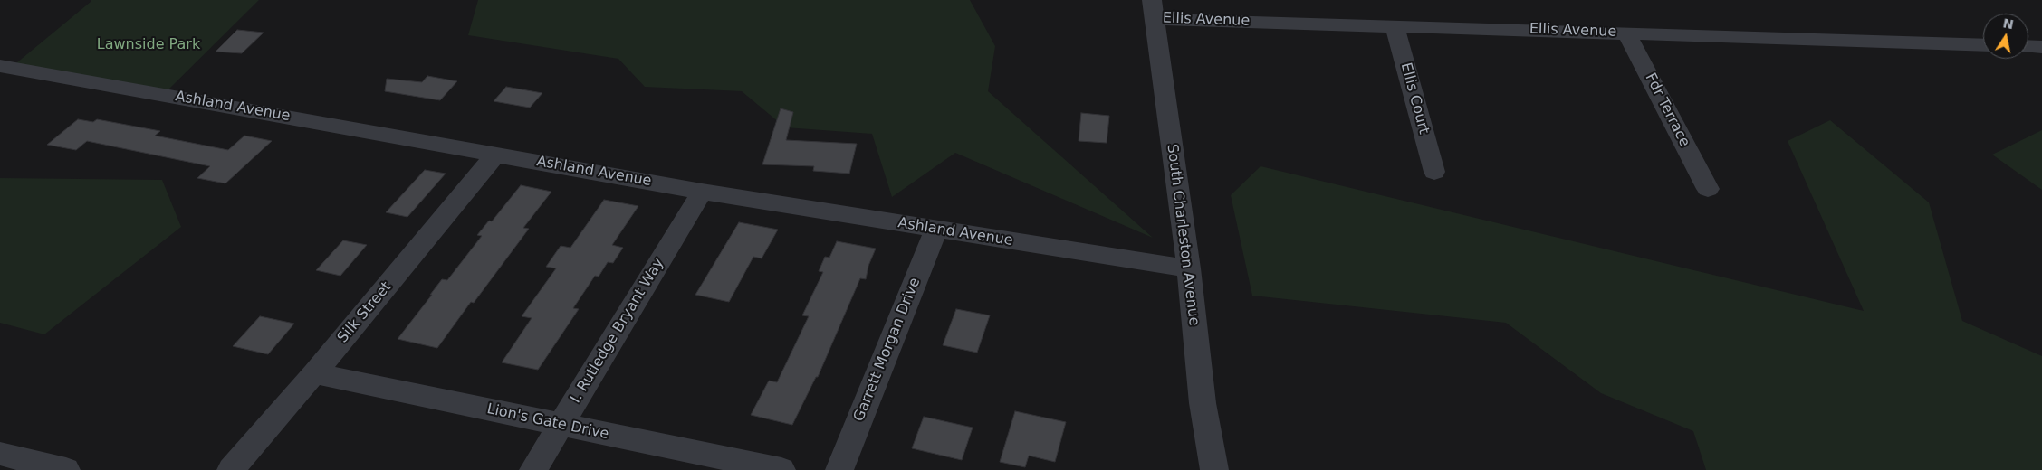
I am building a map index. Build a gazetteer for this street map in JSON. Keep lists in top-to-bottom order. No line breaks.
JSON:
{"streets":{"street":["Ellis Avenue","Ellis Court","Ashland Avenue","Fdr Terrace","South Charleston Avenue","Silk Street","I. Rutledge Bryant Way","Garrett Morgan Drive","Lion's Gate Drive"]},"crossings":[["Ellis Avenue","Ellis Court"],["Ellis Avenue","Fdr Terrace"],["Ellis Avenue","South Charleston Avenue"],["Ashland Avenue","South Charleston Avenue"],["Ashland Avenue","Silk Street"],["Ashland Avenue","I. Rutledge Bryant Way"],["Ashland Avenue","Garrett Morgan Drive"],["Silk Street","Lion's Gate Drive"],["I. Rutledge Bryant Way","Lion's Gate Drive"]],"parks":["Lawnside Park"],"north":"top"}
